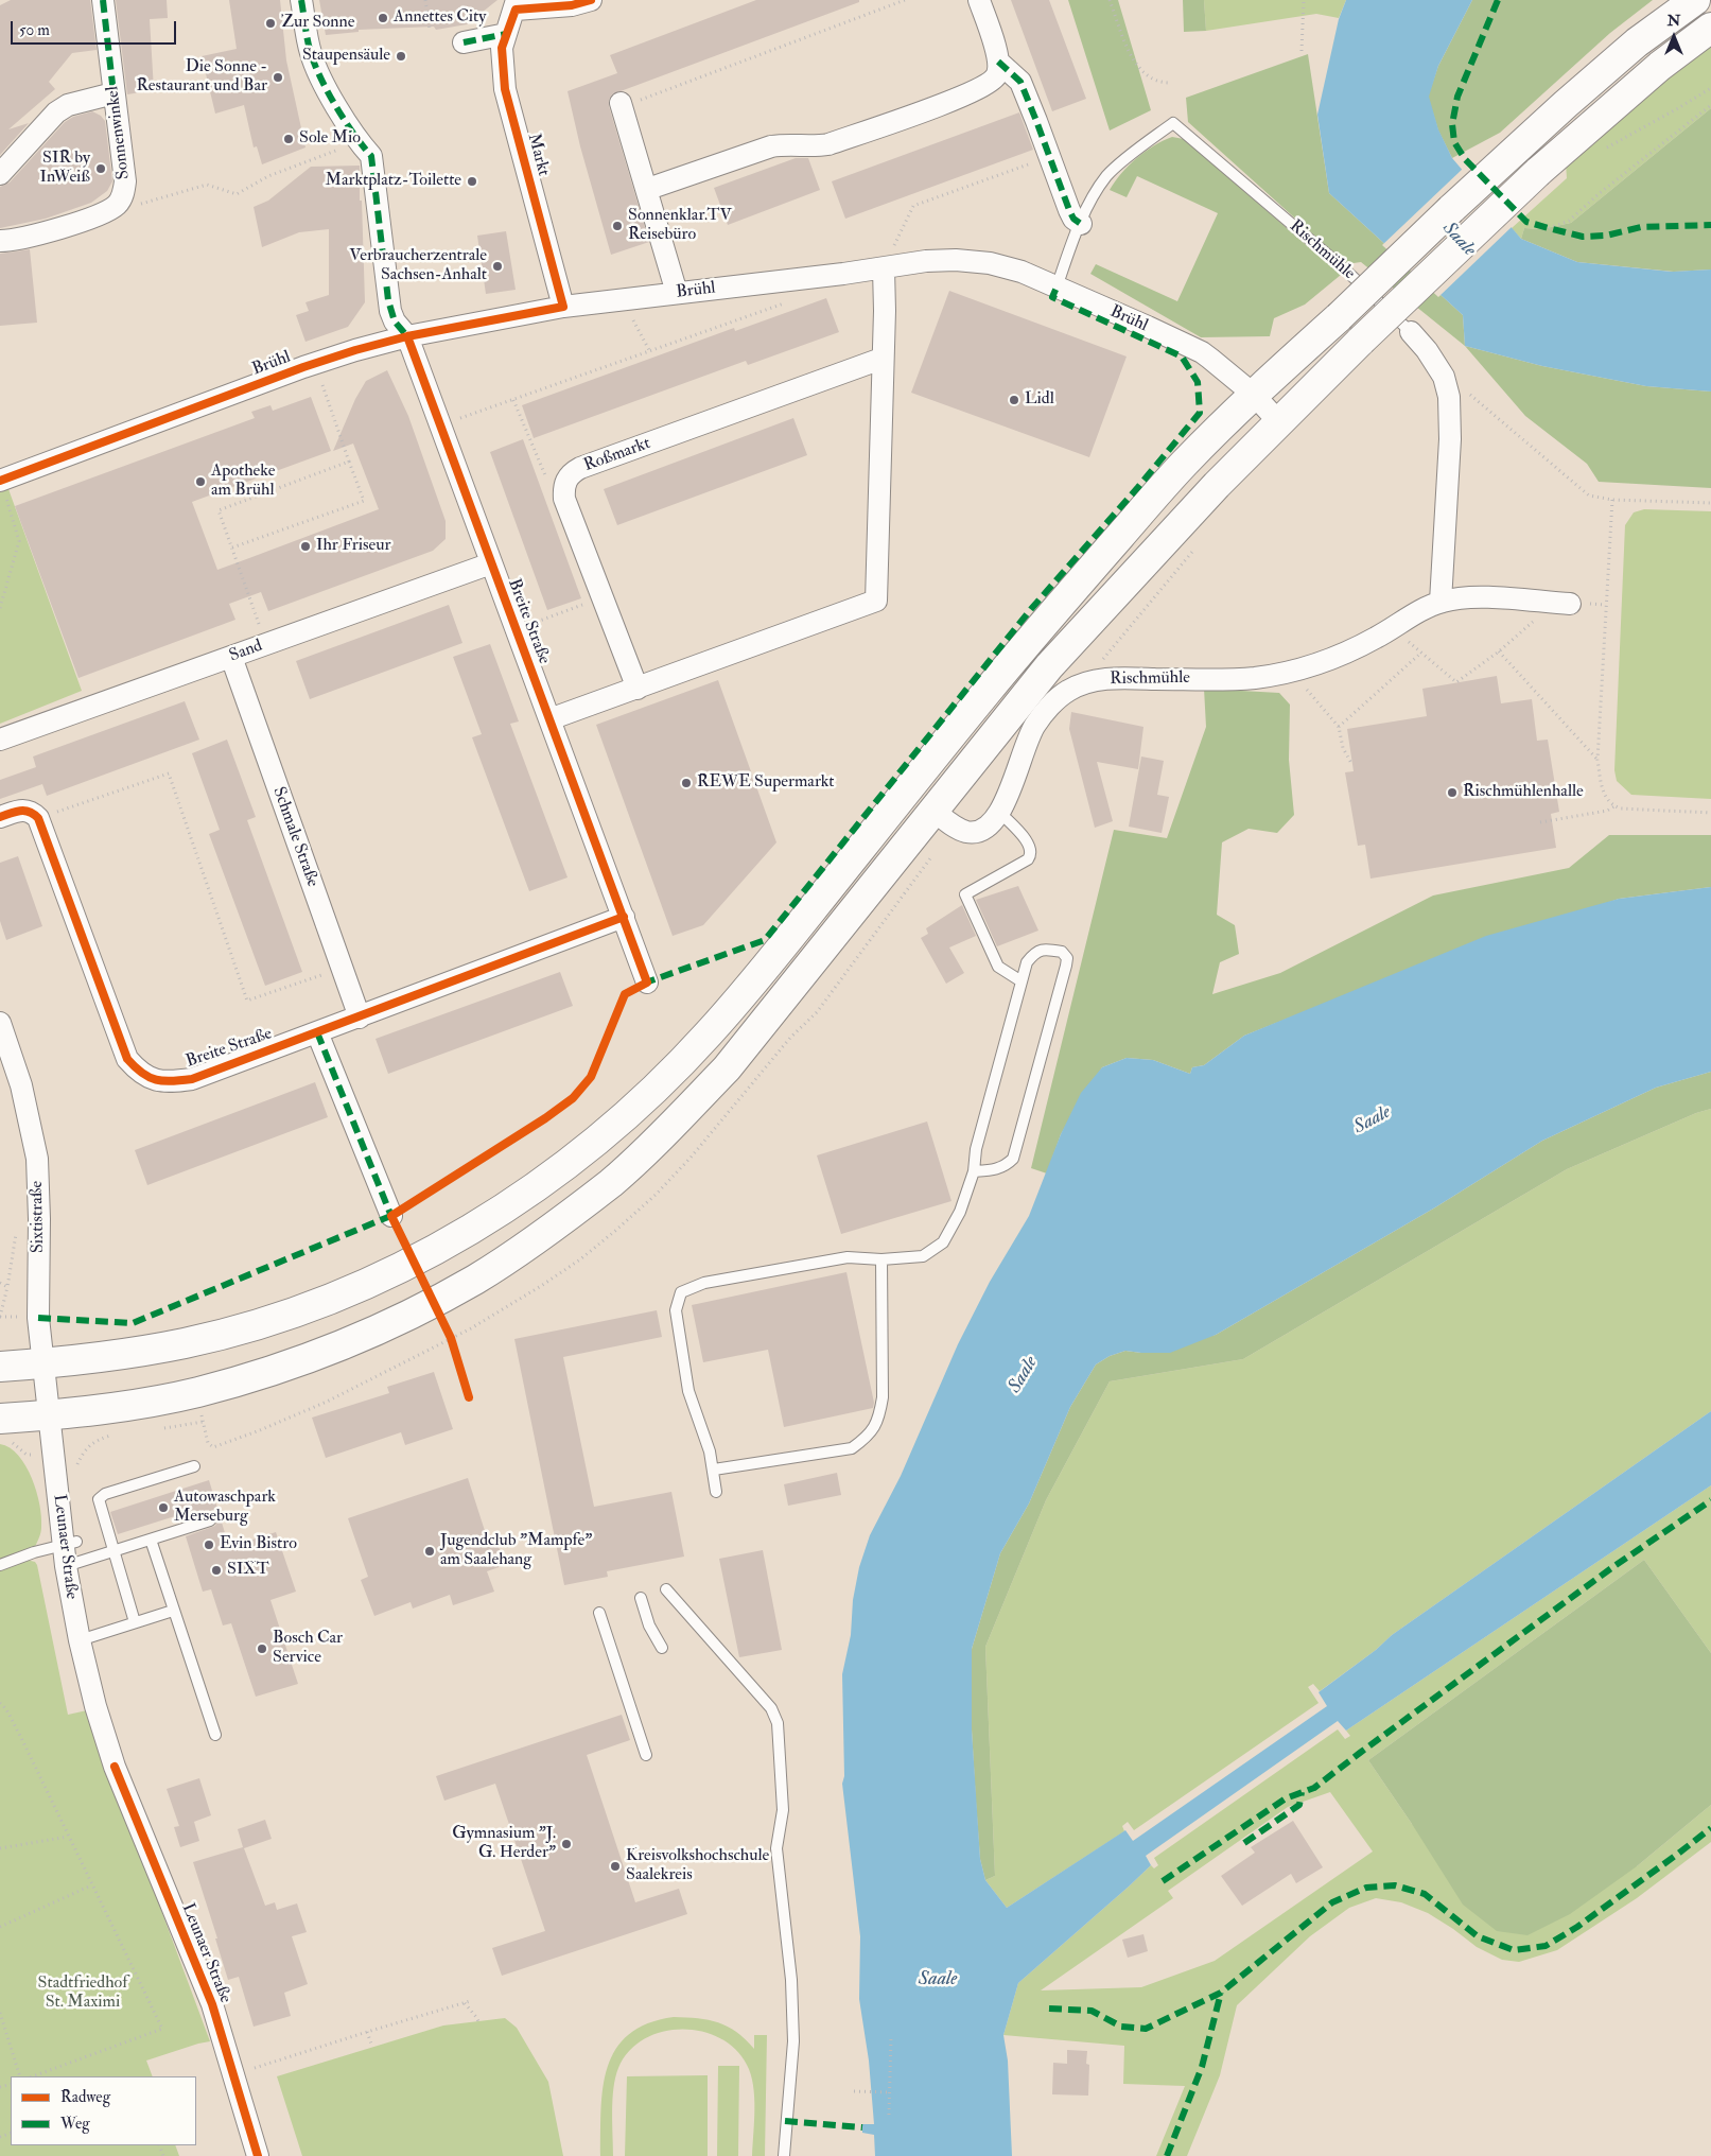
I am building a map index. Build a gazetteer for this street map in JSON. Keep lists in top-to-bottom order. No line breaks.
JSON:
{"streets":{"street":["Sonnenwinkel","Markt","Rischmühle","Brühl","Roßmarkt","Breite Straße","Sand","Schmale Straße","Sixtistraße","Leunaer Straße"]},"crossings":[["Markt","Brühl"],["Rischmühle","Brühl"],["Brühl","Breite Straße"],["Breite Straße","Sand"],["Breite Straße","Schmale Straße"],["Sand","Schmale Straße"],["Sixtistraße","Leunaer Straße"]],"water":["Saale"],"parks":["Stadtfriedhof St. Maximi"],"places":["Annettes City","Zur Sonne","Staupensäule","Die Sonne - Restaurant und Bar","Sole Mio","SIR by InWeiß","Marktplatz-Toilette","Sonnenklar.TV Reisebüro","Verbraucherzentrale Sachsen-Anhalt","Lidl","Apotheke am Brühl","Ihr Friseur","REWE Supermarkt","Rischmühlenhalle","Autowaschpark Merseburg","Evin Bistro","Jugendclub \"Mampfe\" am Saalehang","SIXT","Bosch Car Service","Gymnasium \"J. G. Herder\"","Kreisvolkshochschule Saalekreis"],"legend":["Radweg","Weg"],"scale_bar":"50 m","north":"top"}
